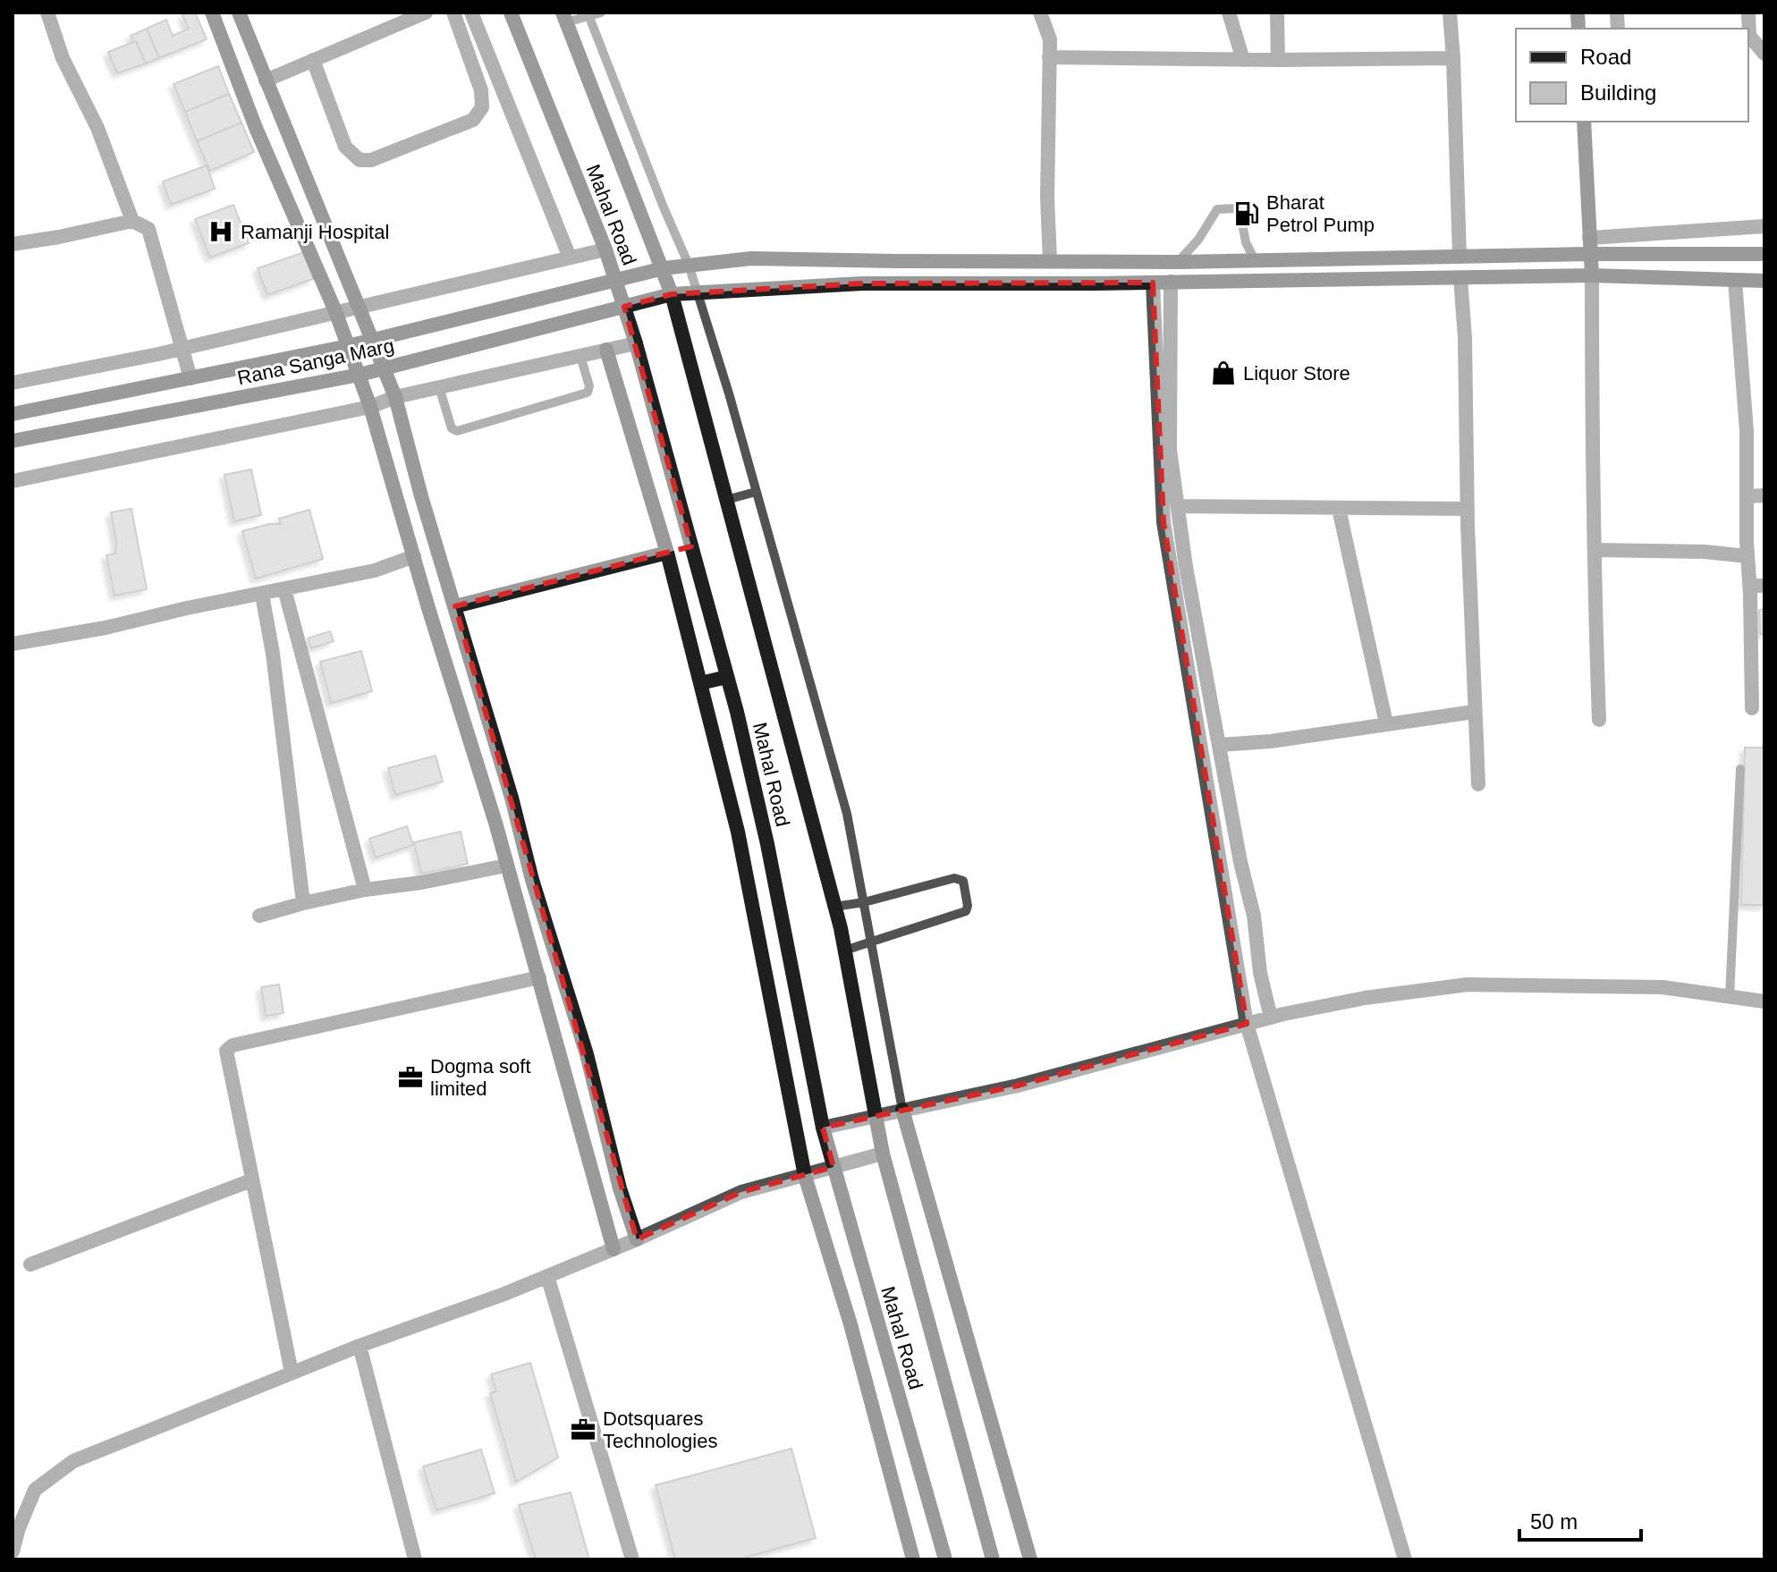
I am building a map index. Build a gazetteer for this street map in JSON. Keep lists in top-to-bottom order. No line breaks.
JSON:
{"streets":{"main road":["Mahal Road","Rana Sanga Marg"]},"crossings":[["Mahal Road","Rana Sanga Marg"]],"places":{"fuel station":["Bharat Petrol Pump"],"hospital":["Ramanji Hospital"],"shop":["Liquor Store"],"office":["Dogma soft limited","Dotsquares Technologies"]},"legend":["Road","Building"],"scale_bar":"50 m"}
